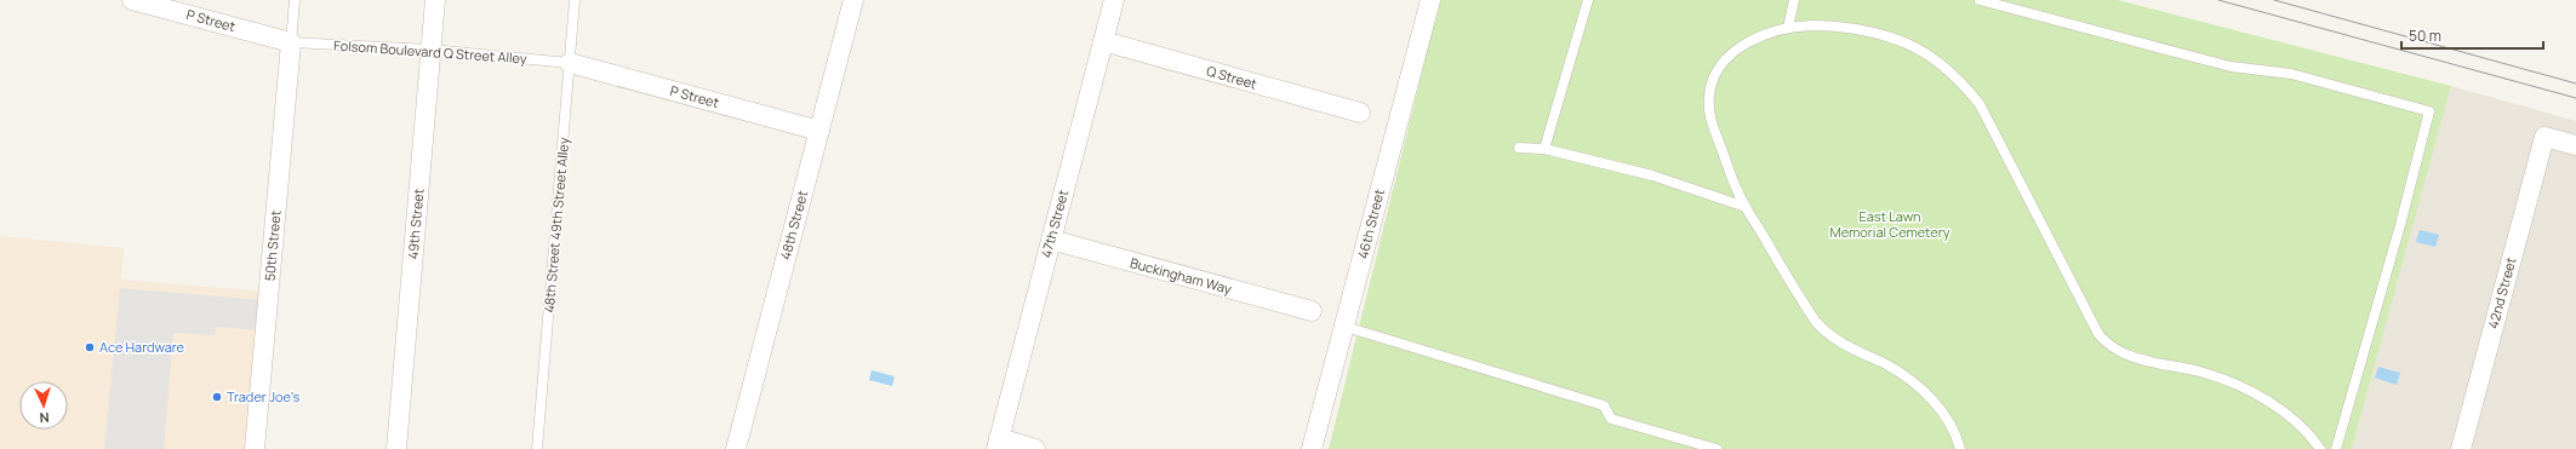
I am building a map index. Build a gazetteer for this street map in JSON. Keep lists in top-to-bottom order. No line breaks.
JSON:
{"streets":{"street":["P Street","Q Street","49th Street","47th Street","46th Street","48th Street","50th Street","Buckingham Way","42nd Street"],"lane":["Folsom Boulevard Q Street Alley","48th Street 49th Street Alley"]},"crossings":[["P Street","Folsom Boulevard Q Street Alley"],["P Street","48th Street 49th Street Alley"],["P Street","48th Street"],["P Street","50th Street"],["Folsom Boulevard Q Street Alley","49th Street"],["Folsom Boulevard Q Street Alley","48th Street 49th Street Alley"],["Folsom Boulevard Q Street Alley","50th Street"],["Q Street","47th Street"],["47th Street","Buckingham Way"]],"parks":["East Lawn Memorial Cemetery"],"places":["Ace Hardware","Trader Joe's"],"scale_bar":"50 m","north":"bottom"}
